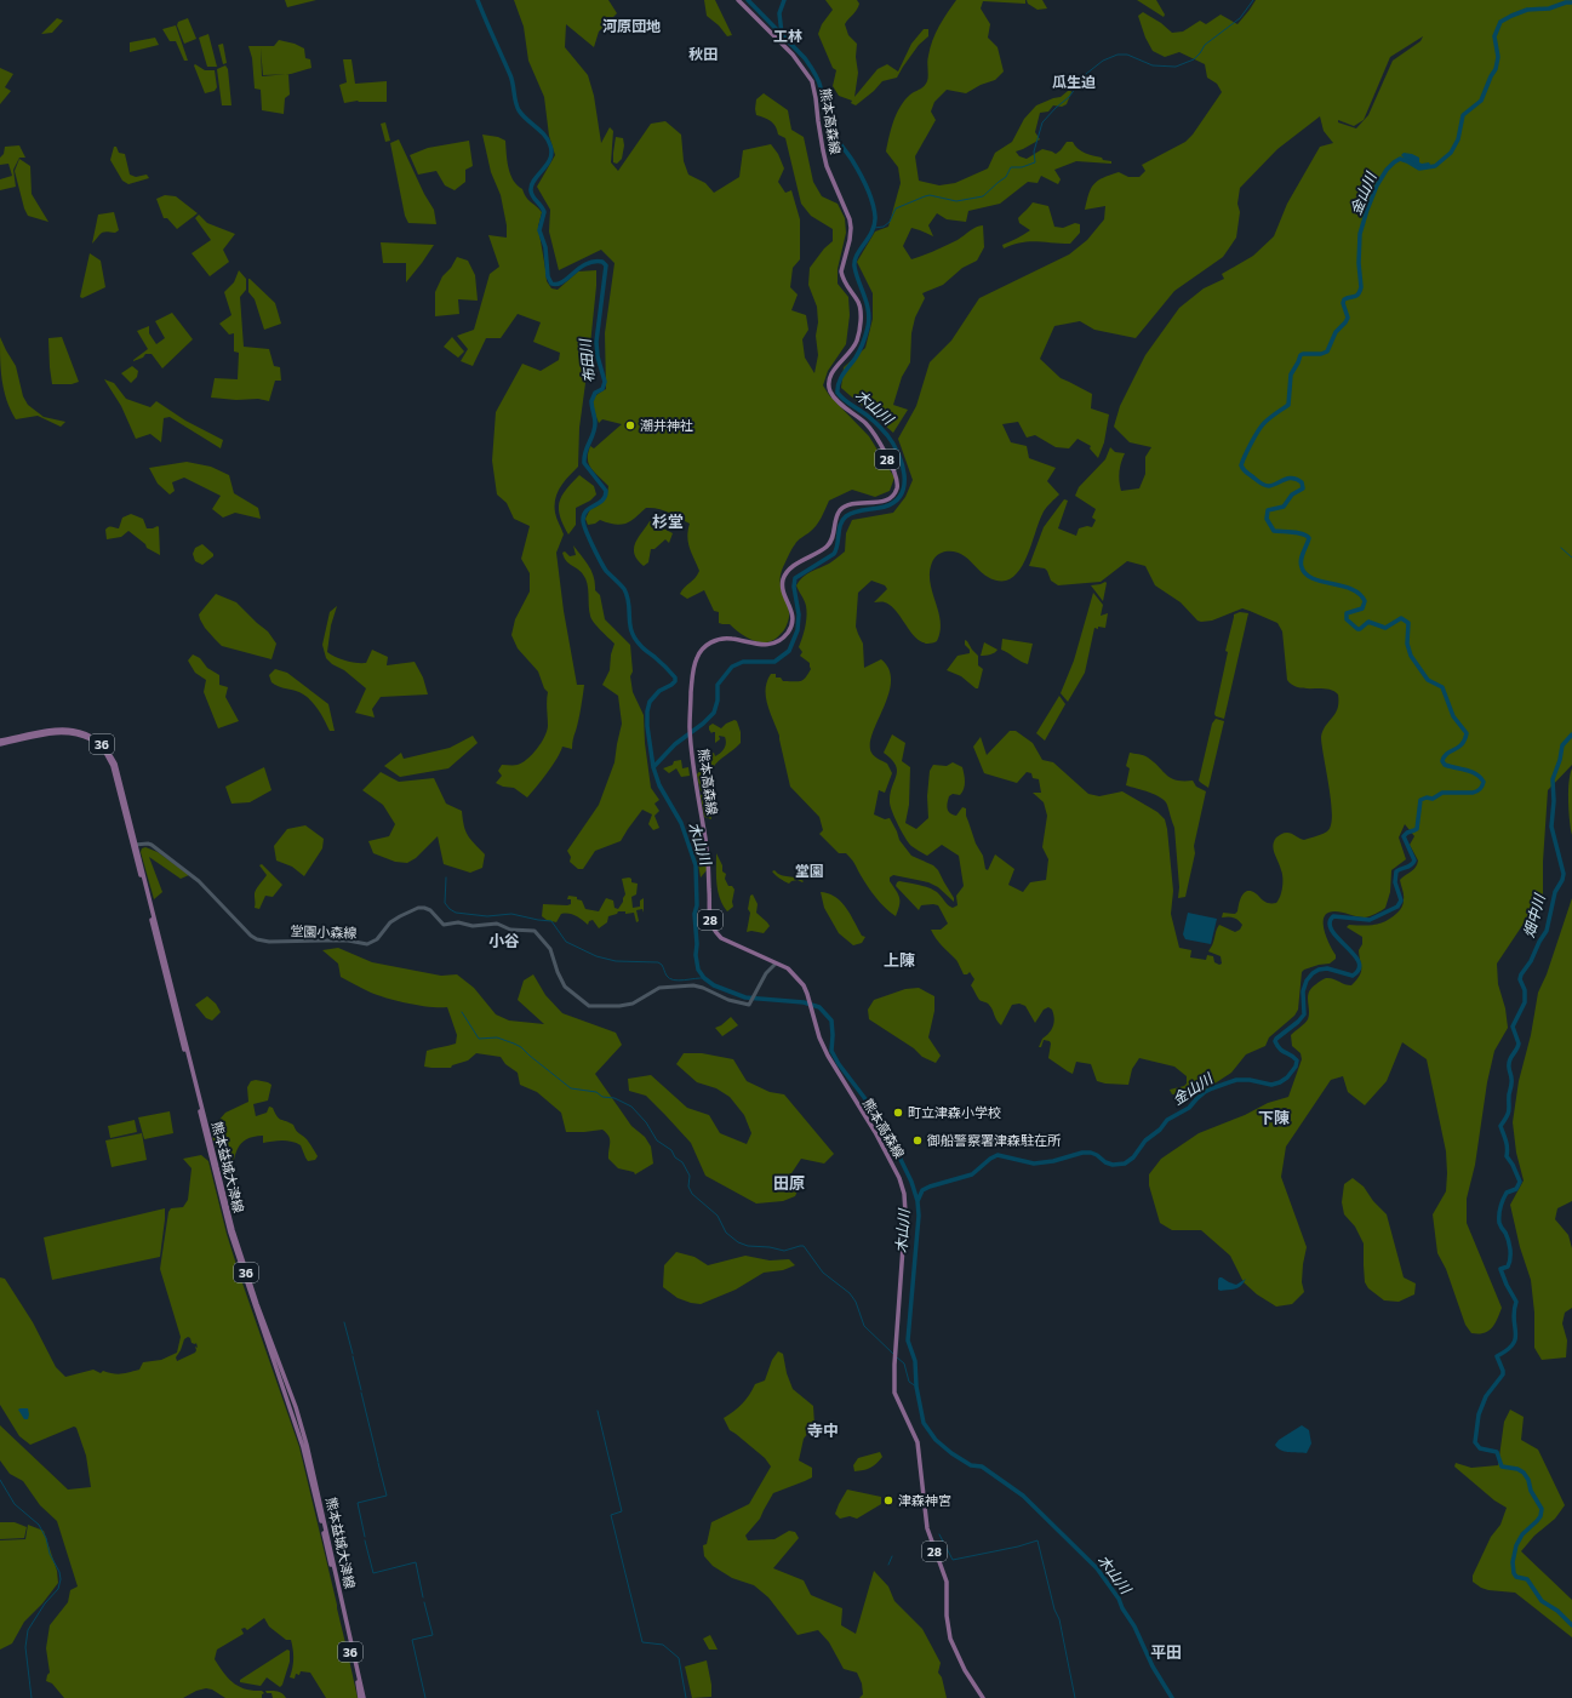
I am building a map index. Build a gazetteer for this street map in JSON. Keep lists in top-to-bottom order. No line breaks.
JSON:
{"streets":{"main road":["熊本高森線","28","36","堂園小森線","熊本益城大津線"]},"crossings":[["熊本高森線","堂園小森線"],["堂園小森線","熊本益城大津線"]],"districts":["河原団地","工林","秋田","瓜生迫","杉堂","堂園","小谷","上陳","下陳","田原","寺中","平田"],"water":["金山川","布田川","木山川","畑中川"],"places":["潮井神社","町立津森小学校","御船警察署津森駐在所","津森神宮"]}
